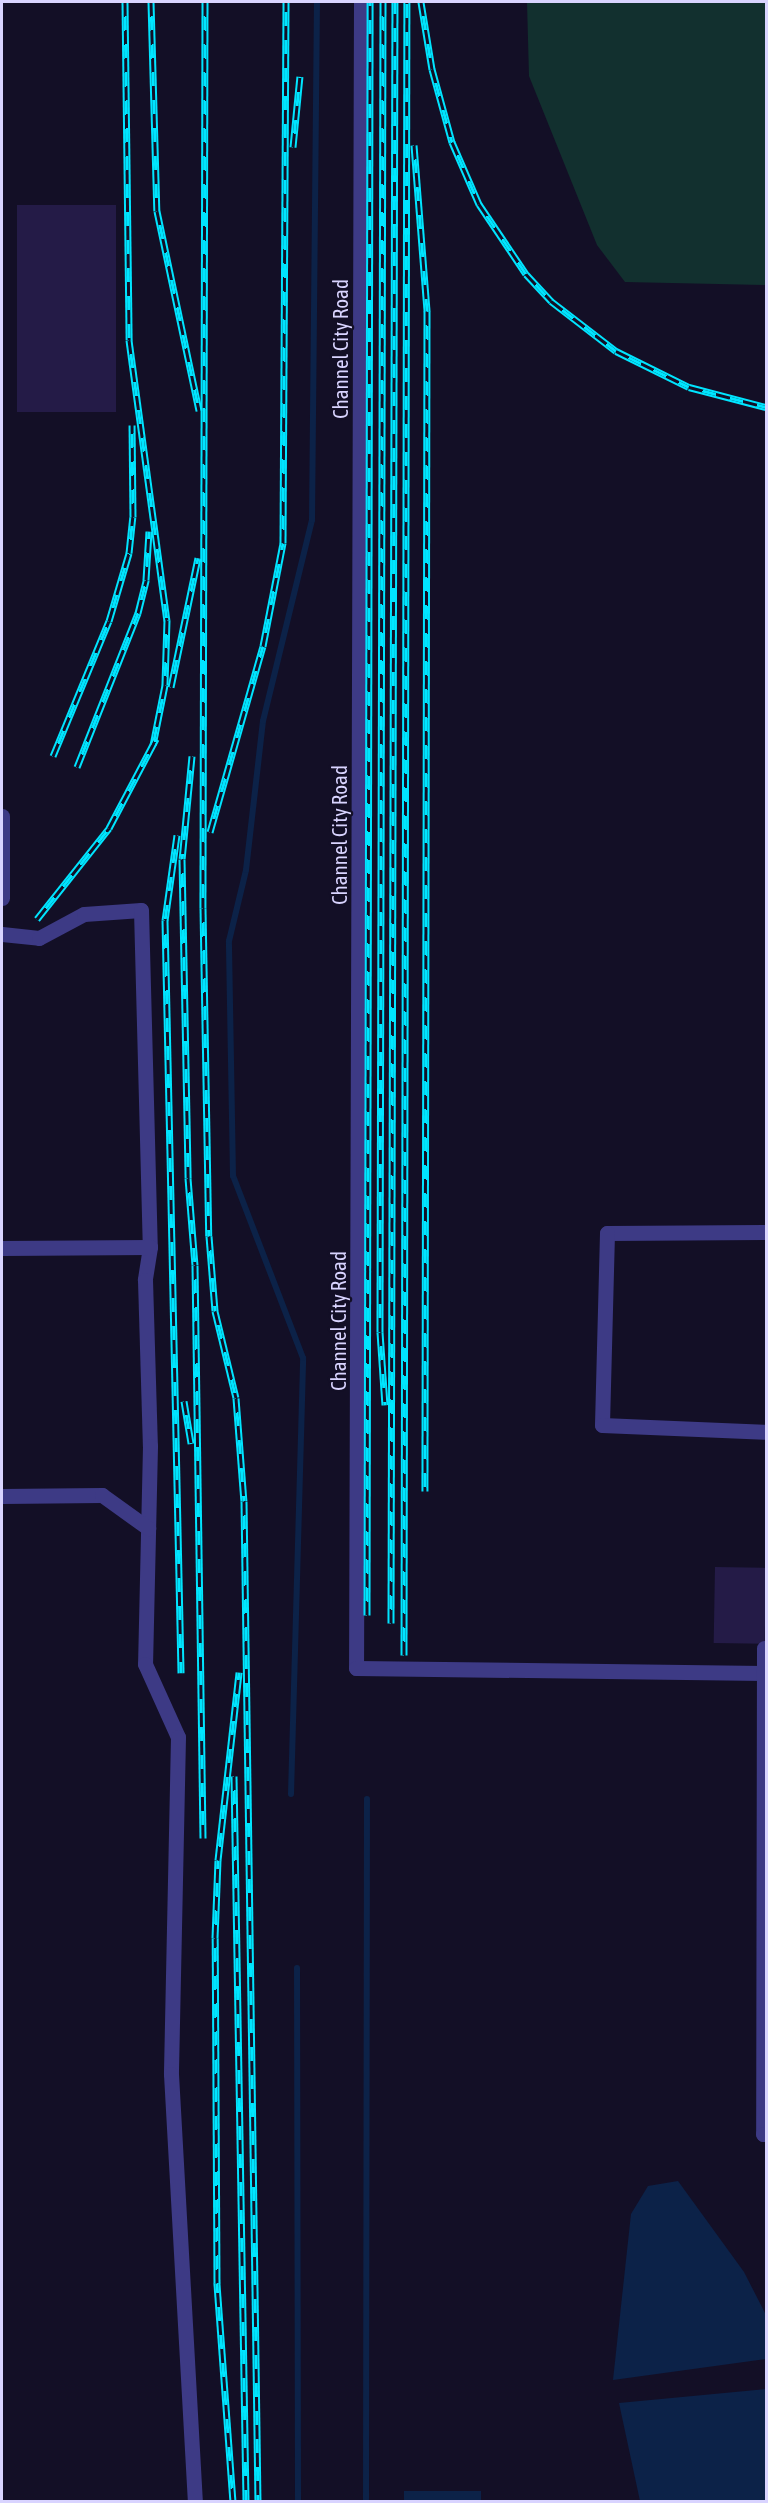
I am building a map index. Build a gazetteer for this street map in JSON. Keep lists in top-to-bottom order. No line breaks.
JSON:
{"streets":{"lane":["Channel City Road"]}}
